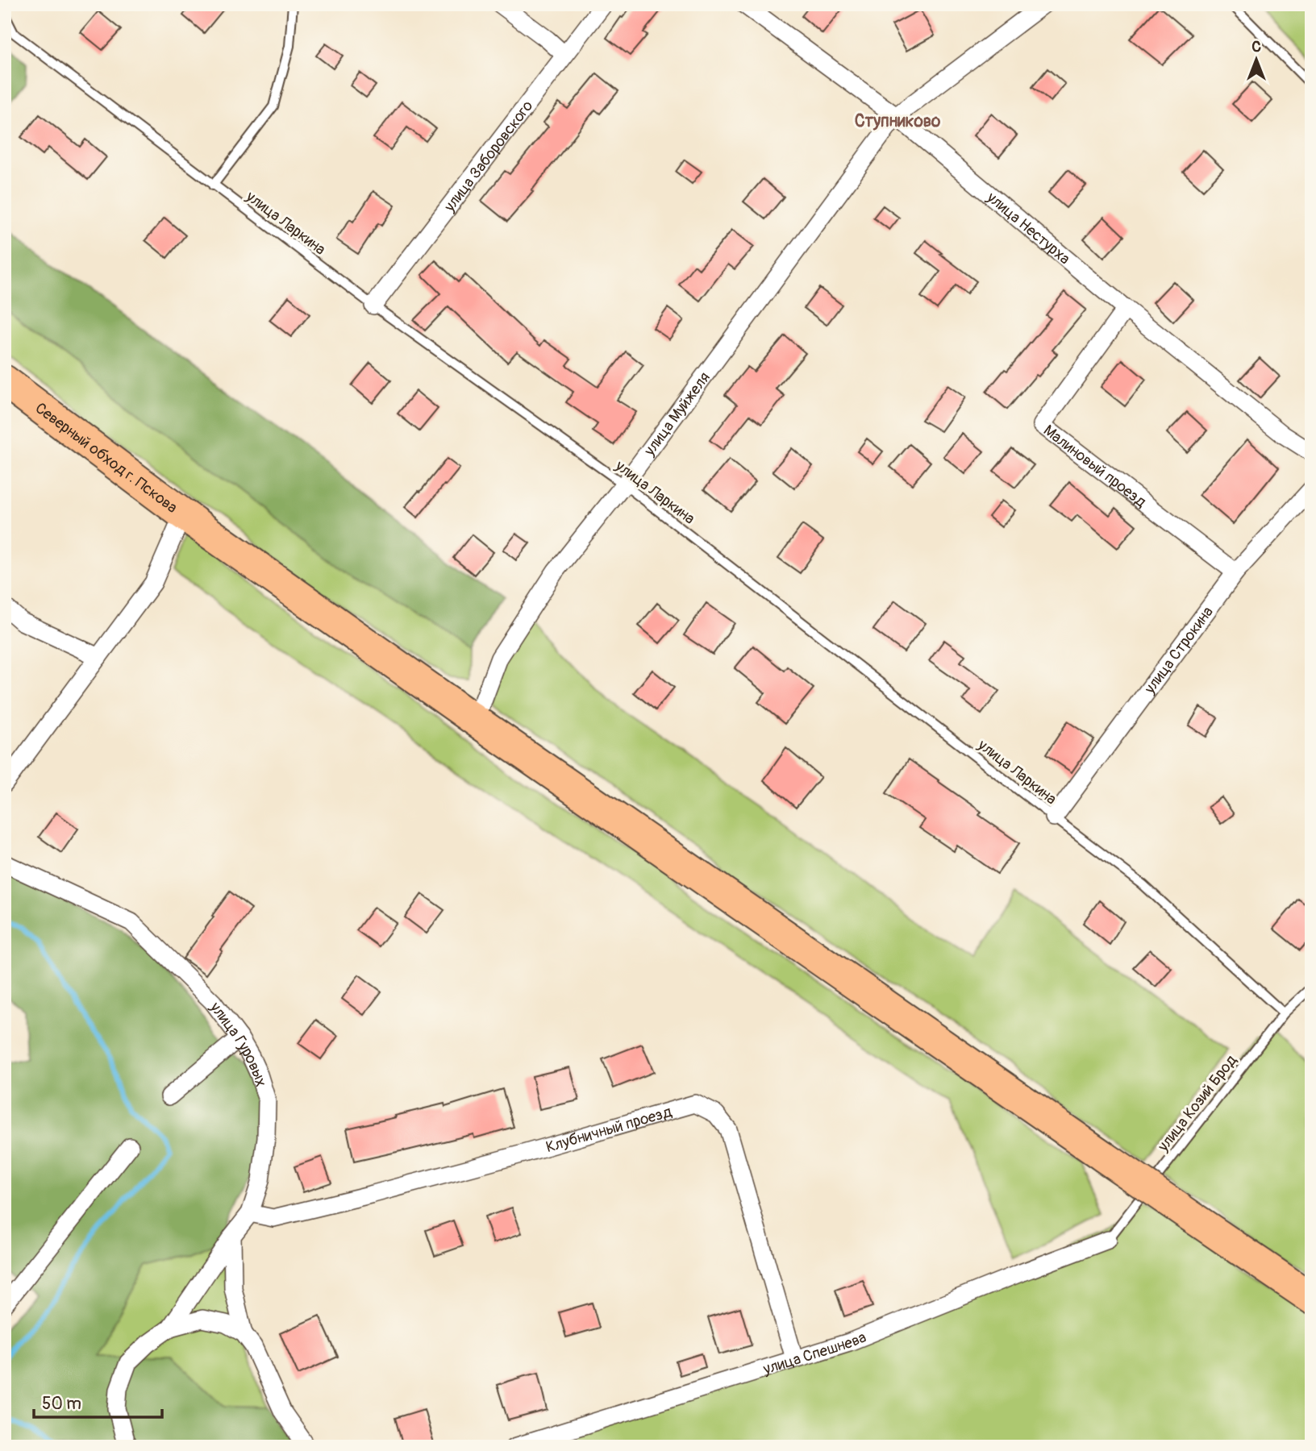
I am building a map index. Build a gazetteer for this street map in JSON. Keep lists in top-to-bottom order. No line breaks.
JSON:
{"streets":{"highway":["Северный обход г. Пскова"],"street":["улица Заборовского","улица Нестурха","улица Муйжеля","Малиновый проезд","улица Строкина","улица Гуровых","Клубничный проезд","улица Спешнева"],"lane":["улица Ларкина","улица Козий Брод"]},"crossings":[["улица Заборовского","улица Ларкина"],["улица Ларкина","улица Муйжеля"],["улица Ларкина","улица Строкина"],["улица Ларкина","улица Козий Брод"],["улица Нестурха","улица Муйжеля"],["улица Нестурха","Малиновый проезд"],["улица Муйжеля","Северный обход г. Пскова"],["Малиновый проезд","улица Строкина"],["улица Гуровых","Клубничный проезд"],["улица Козий Брод","улица Спешнева"],["Клубничный проезд","улица Спешнева"]],"districts":["Ступниково"],"scale_bar":"50 m","north":"top"}
